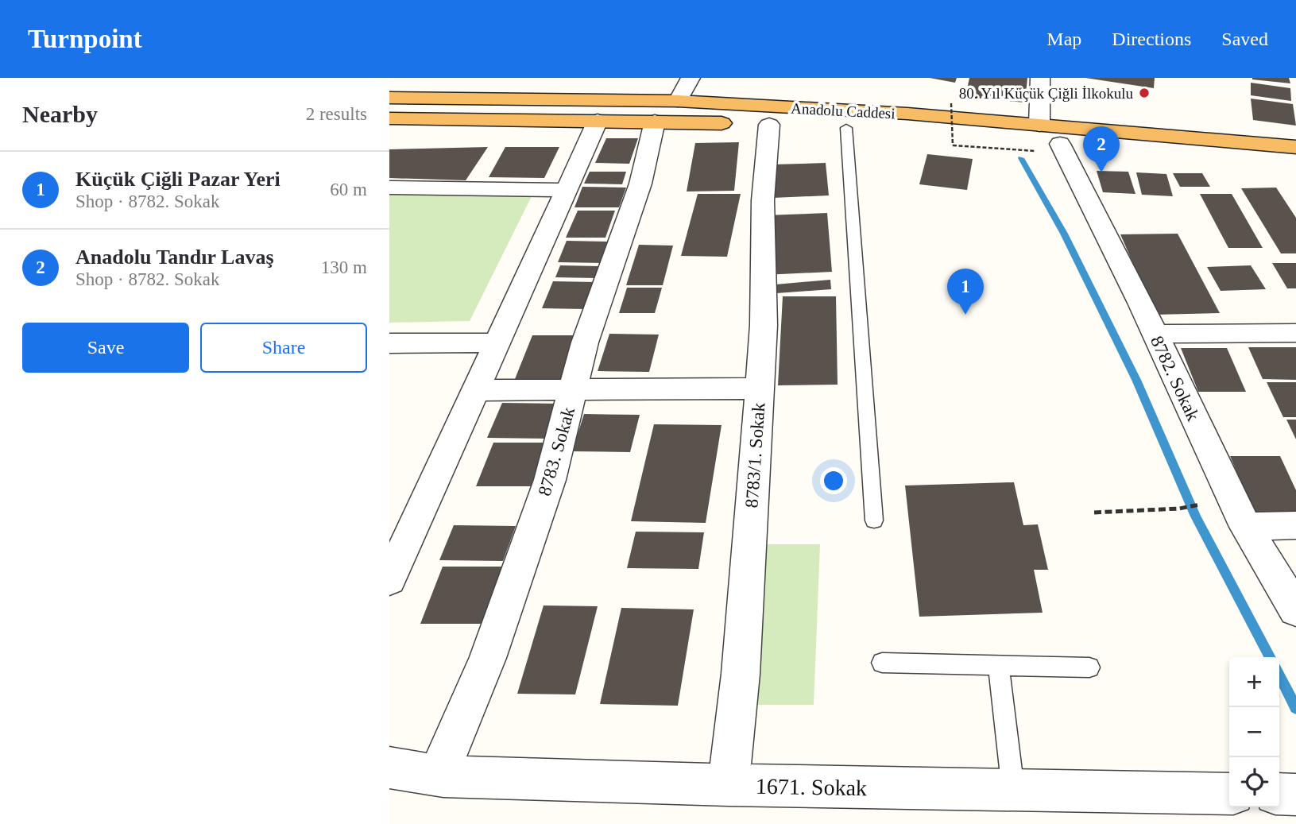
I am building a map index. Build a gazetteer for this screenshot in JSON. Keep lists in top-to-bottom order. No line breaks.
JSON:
{"streets":{"highway":["Anadolu Caddesi"],"street":["8782. Sokak","8783. Sokak","8783/1. Sokak","1671. Sokak"]},"crossings":[["Anadolu Caddesi","8782. Sokak"],["Anadolu Caddesi","8783. Sokak"],["Anadolu Caddesi","8783/1. Sokak"],["8783. Sokak","1671. Sokak"],["8783/1. Sokak","1671. Sokak"]],"places":["80. Yıl Küçük Çiğli İlkokulu"],"page":{"header":"Turnpoint","nav":["Map","Directions","Saved"],"heading":["Nearby","2 results"],"pins":["2","1"],"list":[{"mark":"1","name":"Küçük Çiğli Pazar Yeri","note":"Shop · 8782. Sokak","value":"60 m"},{"mark":"2","name":"Anadolu Tandır Lavaş","note":"Shop · 8782. Sokak","value":"130 m"}],"buttons":["Save","Share"],"map_buttons":["+","−"]}}
